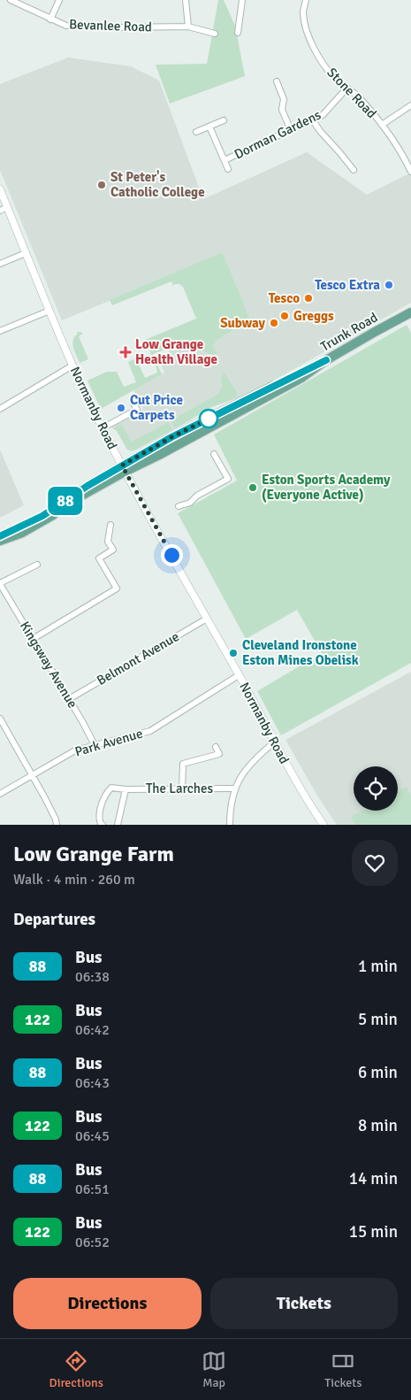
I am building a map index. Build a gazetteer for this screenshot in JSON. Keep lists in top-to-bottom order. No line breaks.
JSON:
{"streets":{"main road":["Trunk Road"],"street":["Bevanlee Road","Stone Road","Dorman Gardens","Normanby Road","Belmont Avenue","Kingsway Avenue","Park Avenue","The Larches"]},"crossings":[["Stone Road","Dorman Gardens"],["Trunk Road","Normanby Road"],["Normanby Road","Belmont Avenue"],["Normanby Road","Park Avenue"],["Belmont Avenue","Kingsway Avenue"],["Kingsway Avenue","Park Avenue"]],"places":{"other":["St Peter's Catholic College","Tesco Extra","Tesco","Greggs","Subway","Cut Price Carpets","Eston Sports Academy (Everyone Active)","Cleveland Ironstone Eston Mines Obelisk"],"health":["Low Grange Health Village"]},"lines":["bus line 88"],"page":{"on_map":"88","heading":[["Low Grange Farm","Walk · 4 min · 260 m"],"Departures"],"list":[{"mark":"88","name":"Bus","note":"06:38","value":"1 min"},{"mark":"122","name":"Bus","note":"06:42","value":"5 min"},{"mark":"88","name":"Bus","note":"06:43","value":"6 min"},{"mark":"122","name":"Bus","note":"06:45","value":"8 min"},{"mark":"88","name":"Bus","note":"06:51","value":"14 min"},{"mark":"122","name":"Bus","note":"06:52","value":"15 min"}],"buttons":["Directions","Tickets"],"tabs":["Directions","Map","Tickets"]}}
